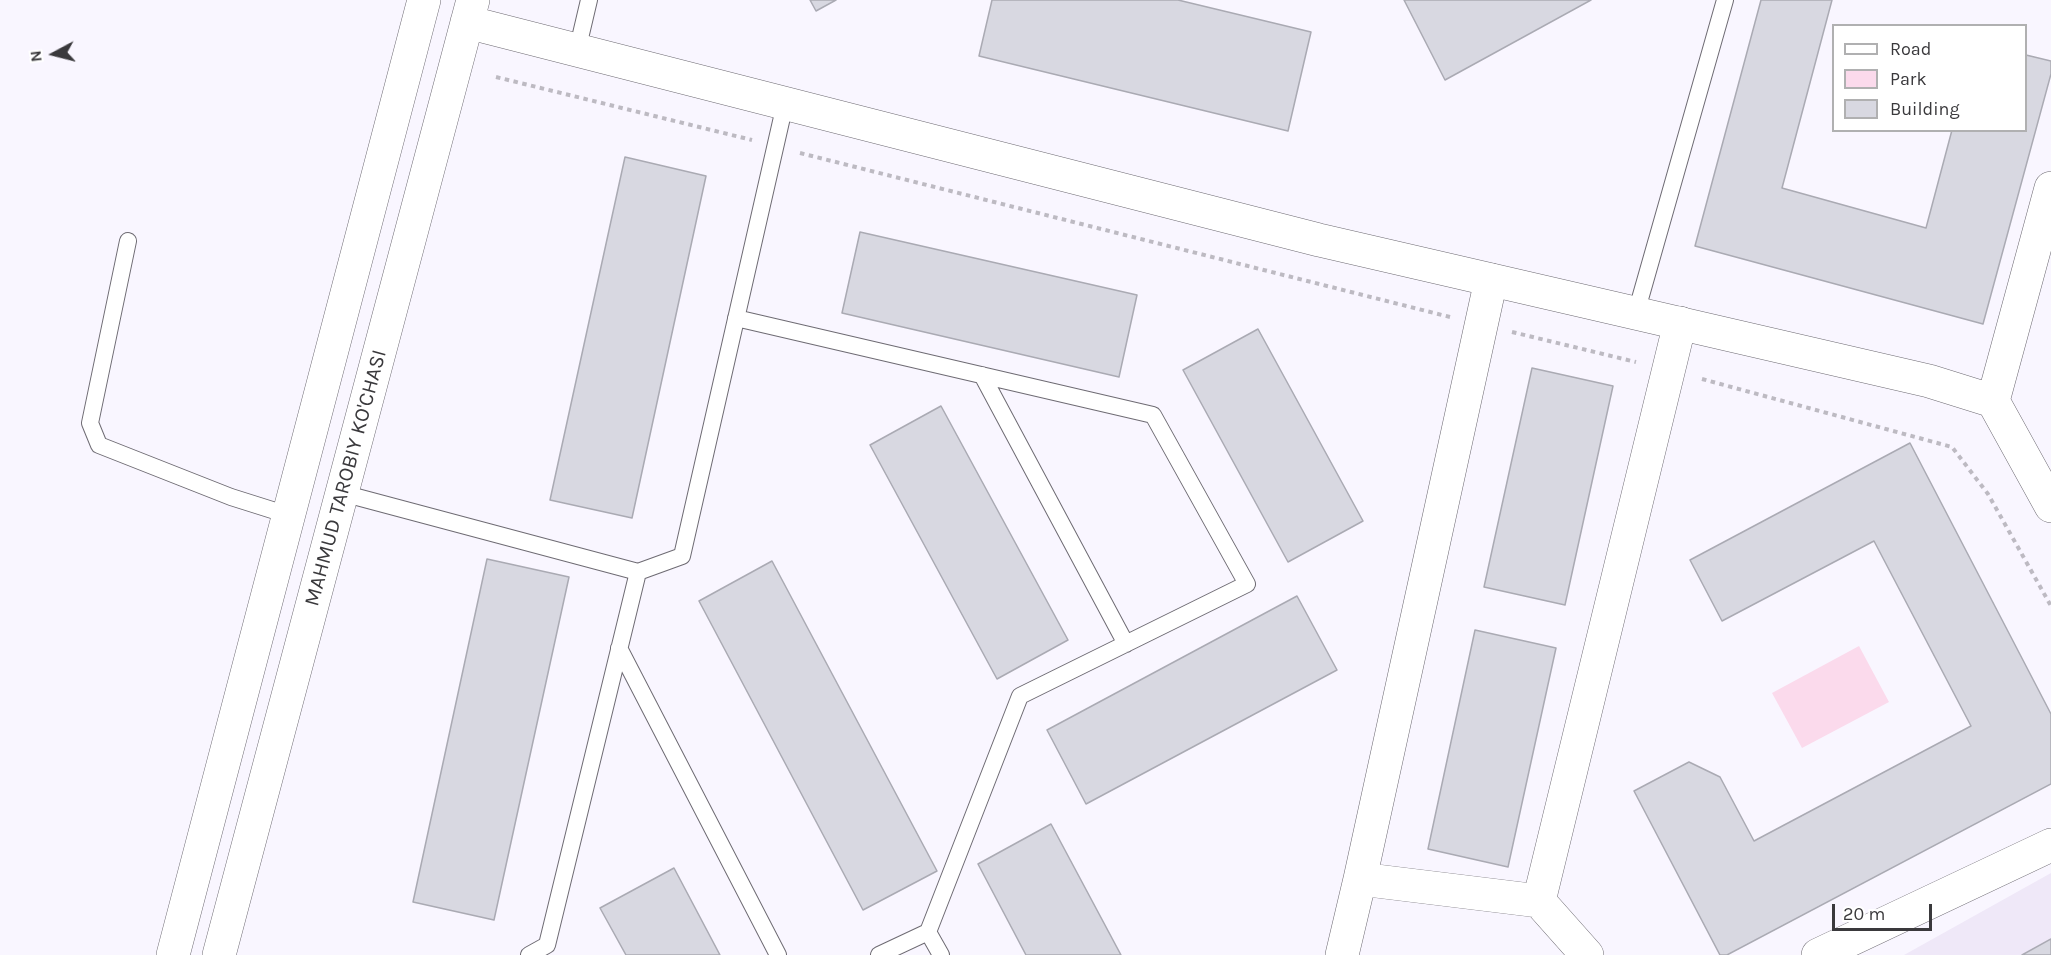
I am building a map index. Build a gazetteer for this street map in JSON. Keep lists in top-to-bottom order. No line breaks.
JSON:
{"streets":{"street":["MAHMUD TAROBIY KO'CHASI"]},"legend":["Road","Park","Building"],"scale_bar":"20 m","north":"left"}
